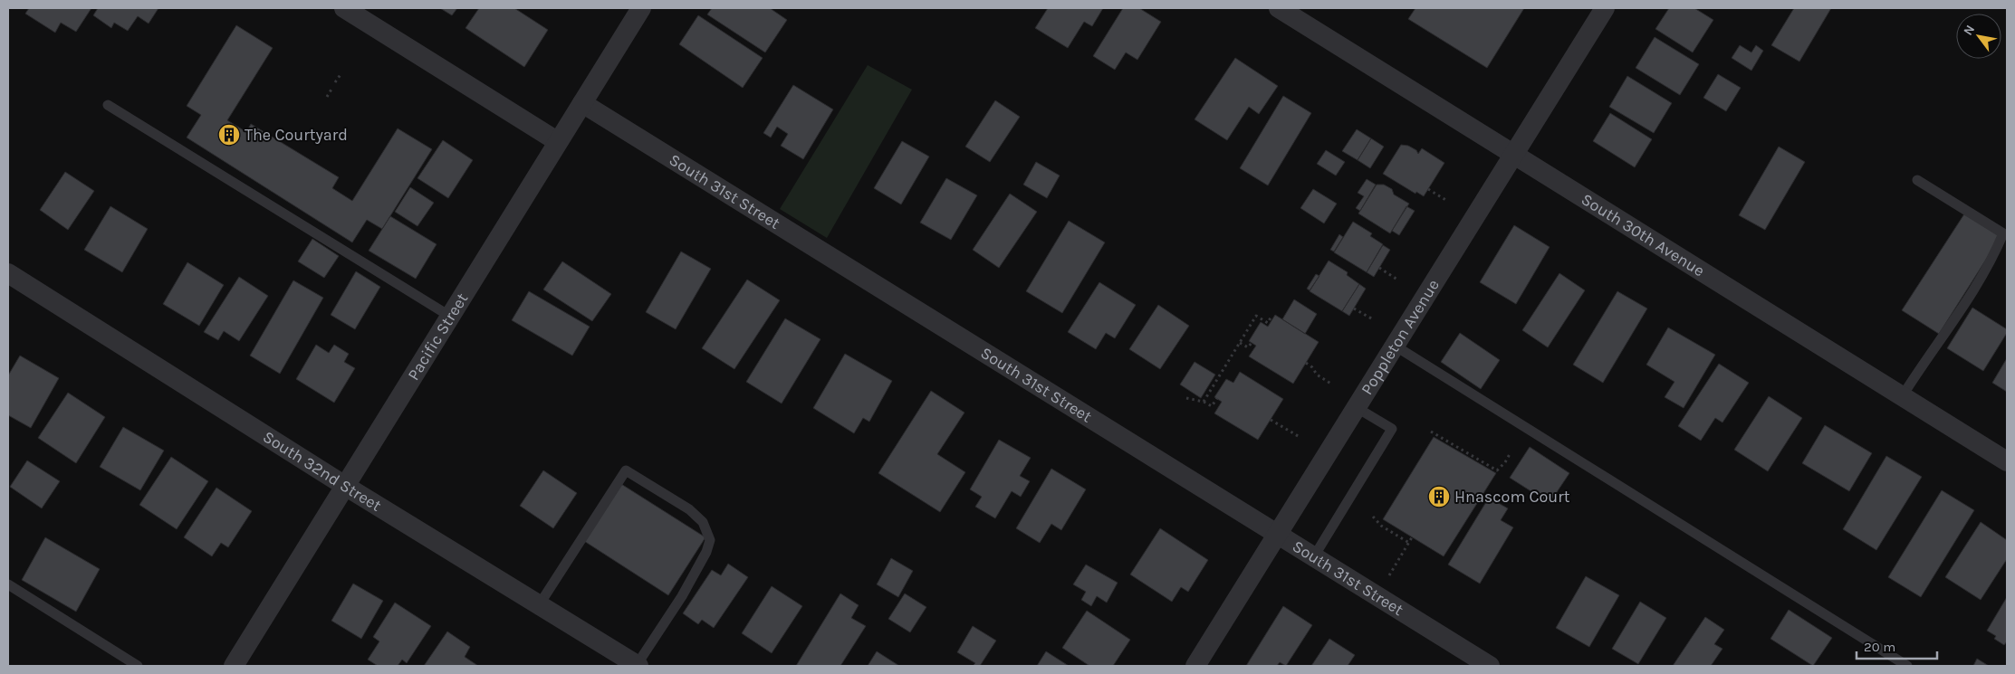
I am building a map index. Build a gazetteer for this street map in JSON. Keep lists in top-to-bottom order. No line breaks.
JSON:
{"streets":{"street":["South 31st Street","South 30th Avenue","Pacific Street","Poppleton Avenue","South 32nd Street"]},"crossings":[["South 31st Street","Pacific Street"],["South 31st Street","Poppleton Avenue"],["South 30th Avenue","Poppleton Avenue"],["Pacific Street","South 32nd Street"]],"places":{"building":["The Courtyard","Hnascom Court"]},"scale_bar":"20 m","north":"top left"}
